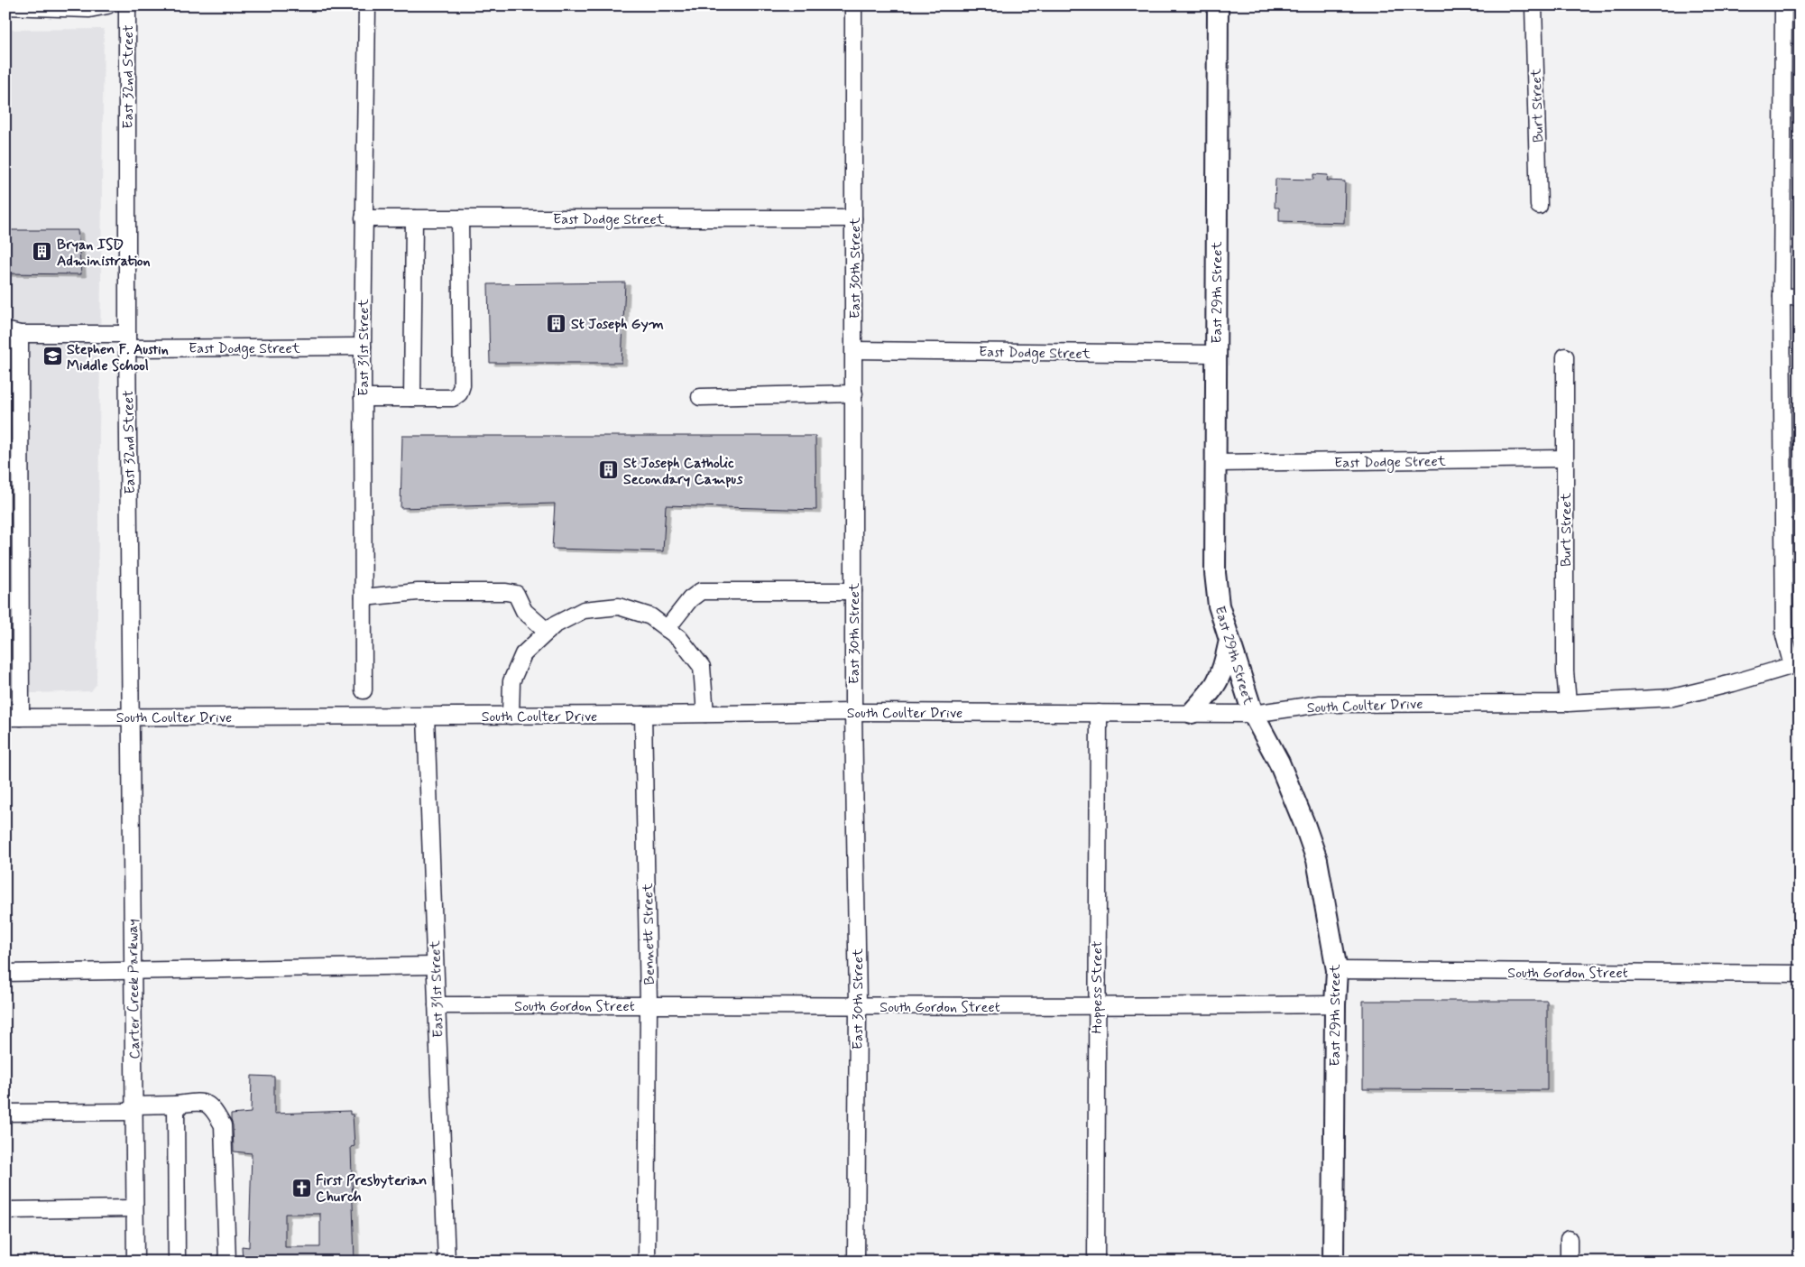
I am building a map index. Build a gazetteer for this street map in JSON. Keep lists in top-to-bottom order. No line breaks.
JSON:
{"streets":{"main road":["East 29th Street"],"street":["East 32nd Street","Burt Street","East Dodge Street","East 30th Street","East 31st Street","South Coulter Drive","Bennett Street","South Gordon Street","Hoppess Street","Carter Creek Parkway"]},"crossings":[["East 32nd Street","East Dodge Street"],["East 32nd Street","South Coulter Drive"],["East 32nd Street","Carter Creek Parkway"],["Burt Street","East Dodge Street"],["Burt Street","South Coulter Drive"],["East Dodge Street","East 30th Street"],["East Dodge Street","East 29th Street"],["East Dodge Street","East 31st Street"],["East 30th Street","South Coulter Drive"],["East 30th Street","South Gordon Street"],["East 29th Street","South Coulter Drive"],["East 29th Street","South Gordon Street"],["East 31st Street","South Coulter Drive"],["East 31st Street","South Gordon Street"],["South Coulter Drive","Bennett Street"],["South Coulter Drive","Hoppess Street"],["South Coulter Drive","Carter Creek Parkway"],["Bennett Street","South Gordon Street"],["South Gordon Street","Hoppess Street"]],"places":{"building":["Bryan ISD Administration","St Joseph Gym","St Joseph Catholic Secondary Campus"],"school or university":["Stephen F. Austin Middle School"],"church":["First Presbyterian Church"]}}
